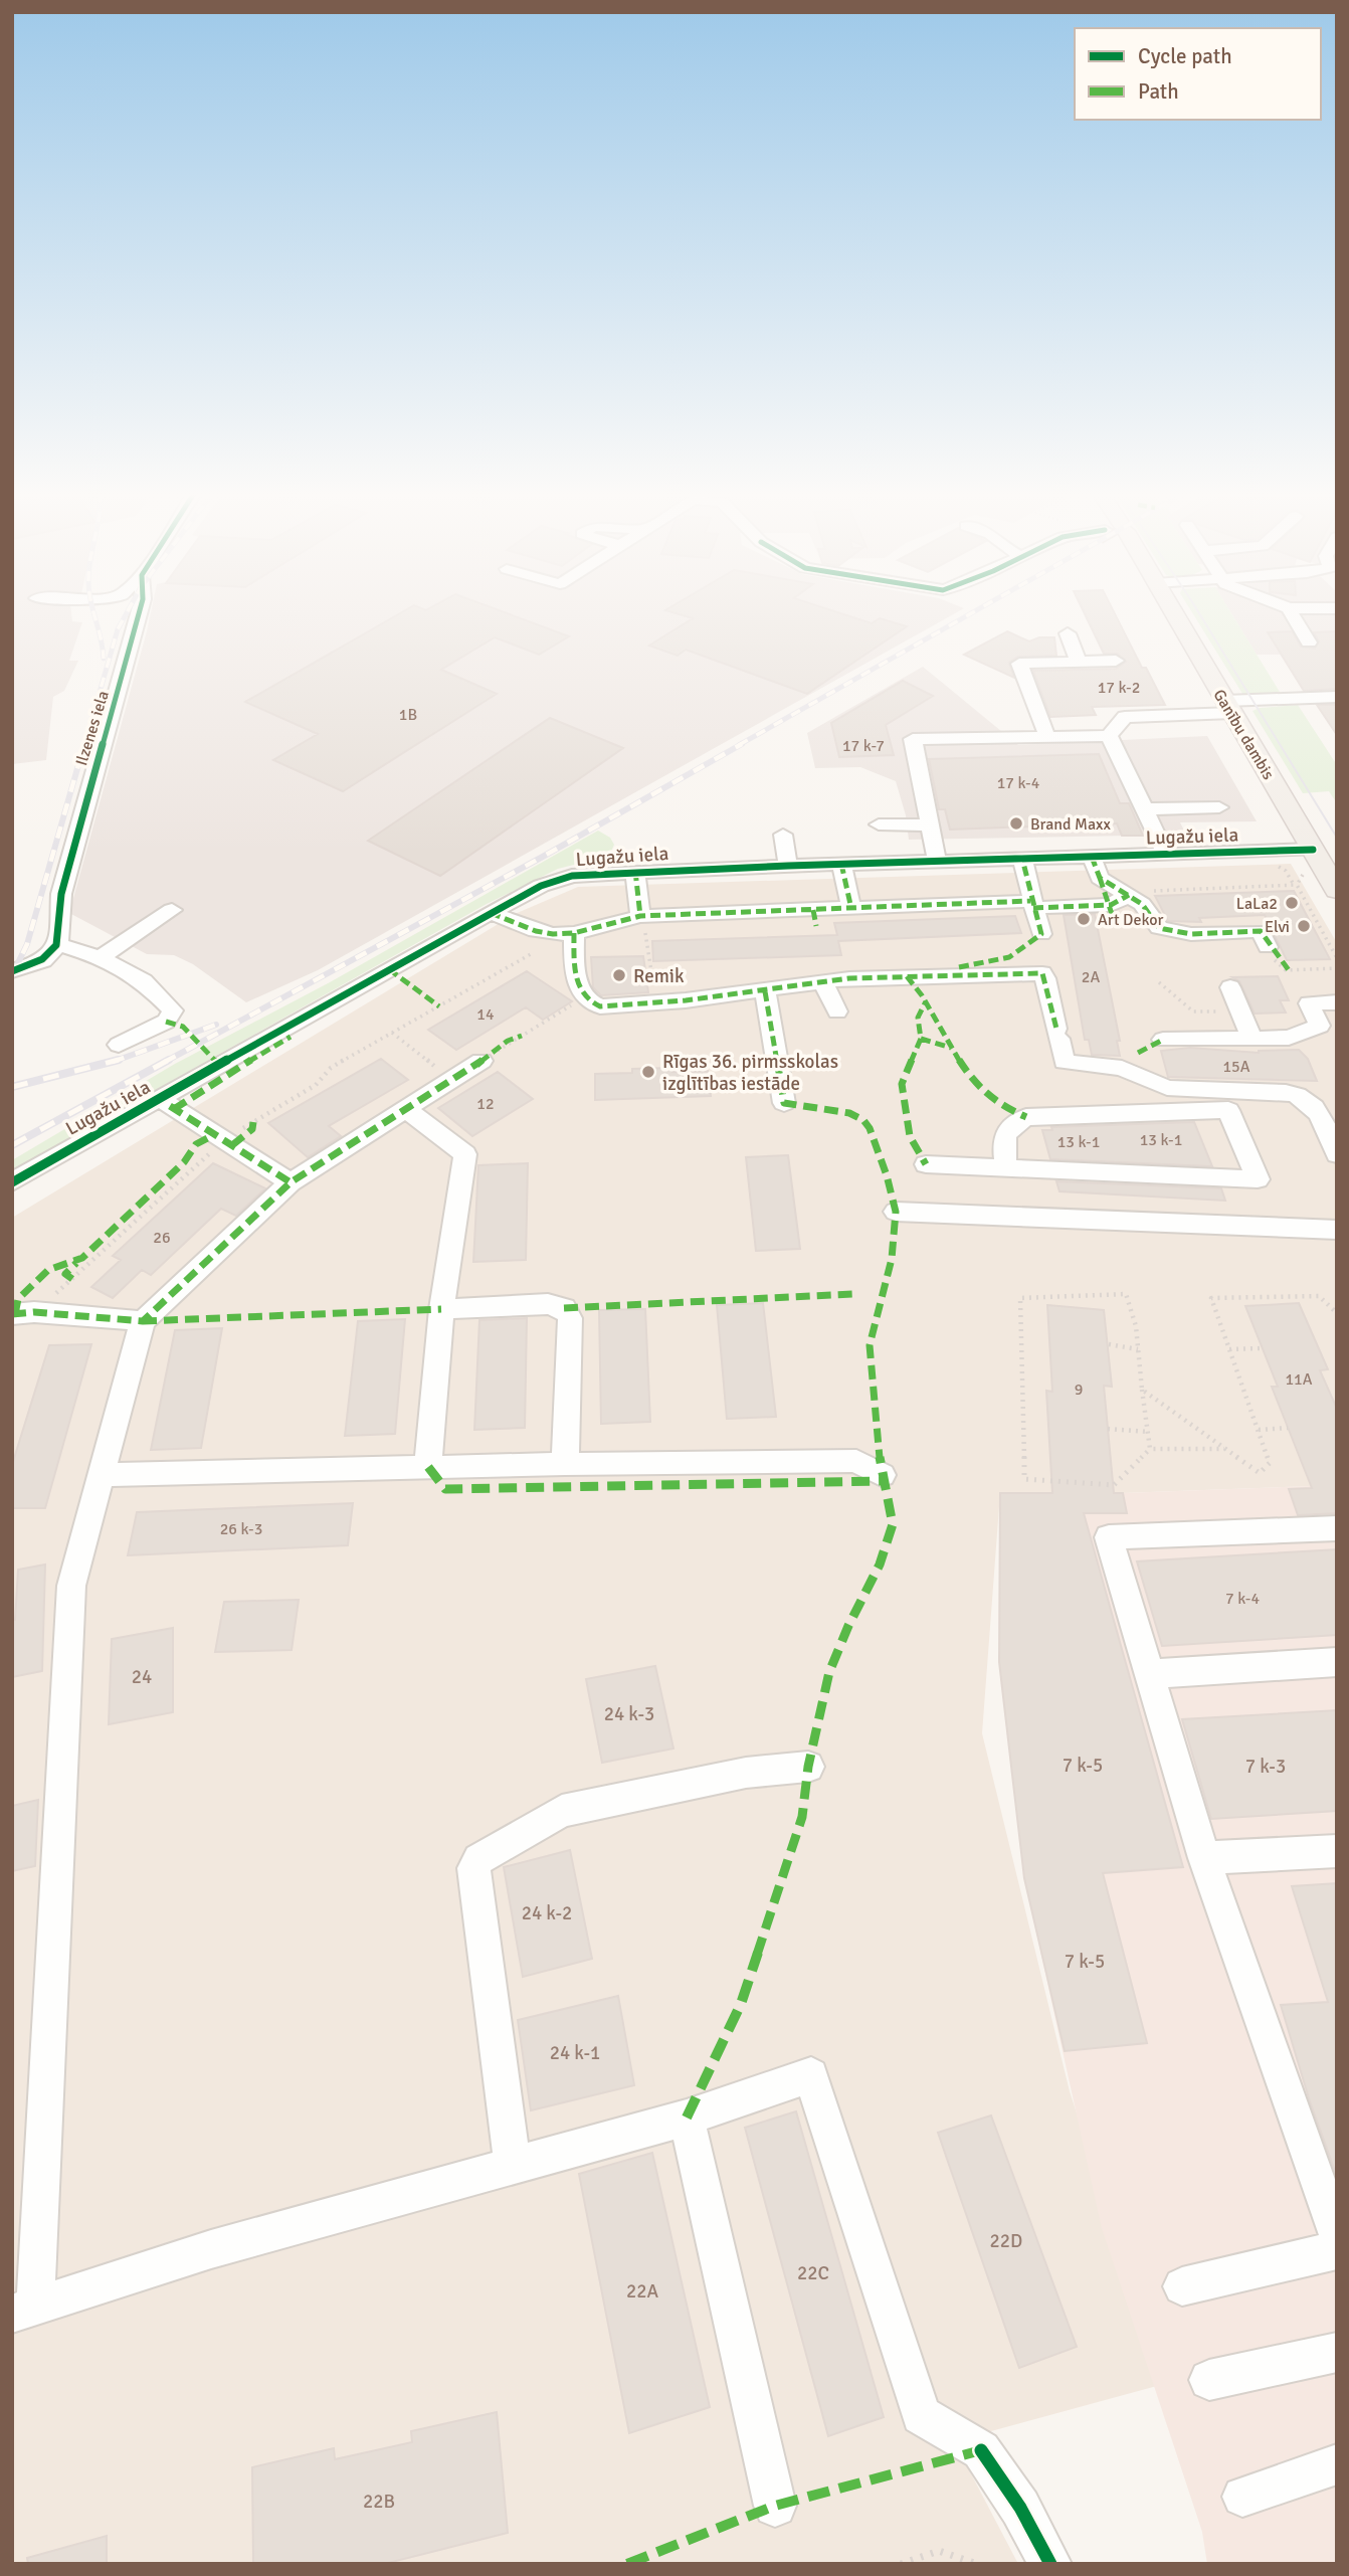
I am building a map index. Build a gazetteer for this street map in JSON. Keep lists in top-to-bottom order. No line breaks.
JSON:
{"streets":{"main road":["Ganību dambis"],"street":["Ilzenes iela","Lugažu iela"]},"crossings":[["Ganību dambis","Lugažu iela"]],"places":["Brand Maxx","LaLa2","Art Dekor","Elvi","Remik","Rīgas 36. pirmsskolas izglītības iestāde"],"house_numbers":["17 k-2","1B","17 k-7","17 k-4","2A","14","15A","12","13 k-1","13 k-1","26","11A","9","26 k-3","7 k-4","24","24 k-3","7 k-5","7 k-3","24 k-2","7 k-5","24 k-1","22D","22C","22A","22B"],"legend":["Cycle path","Path"]}
